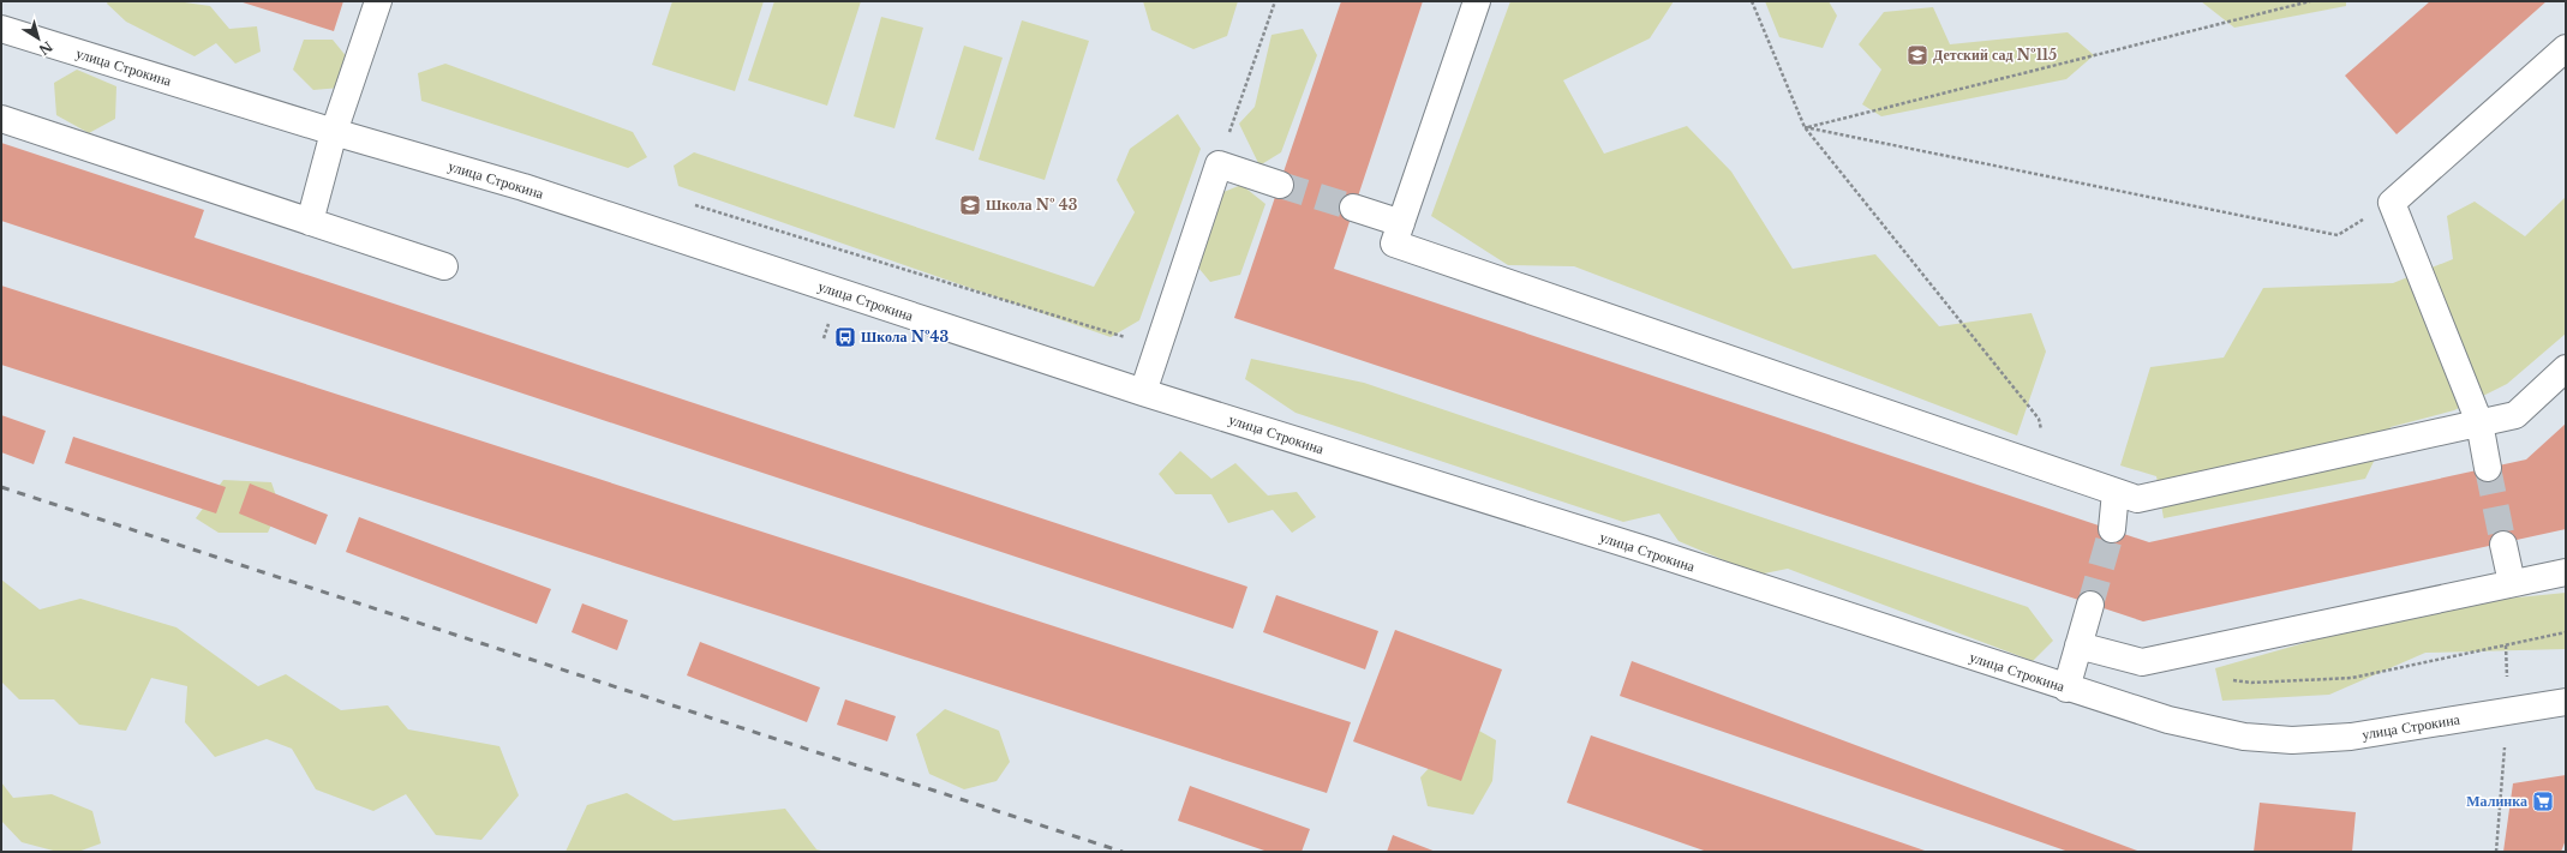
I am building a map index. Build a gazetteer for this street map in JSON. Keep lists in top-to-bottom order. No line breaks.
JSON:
{"streets":{"street":["улица Строкина"]},"places":{"school or university":["Детский сад №115","Школа № 43"],"bus stop":["Школа №43"],"supermarket":["Малинка"]},"north":"bottom right"}
